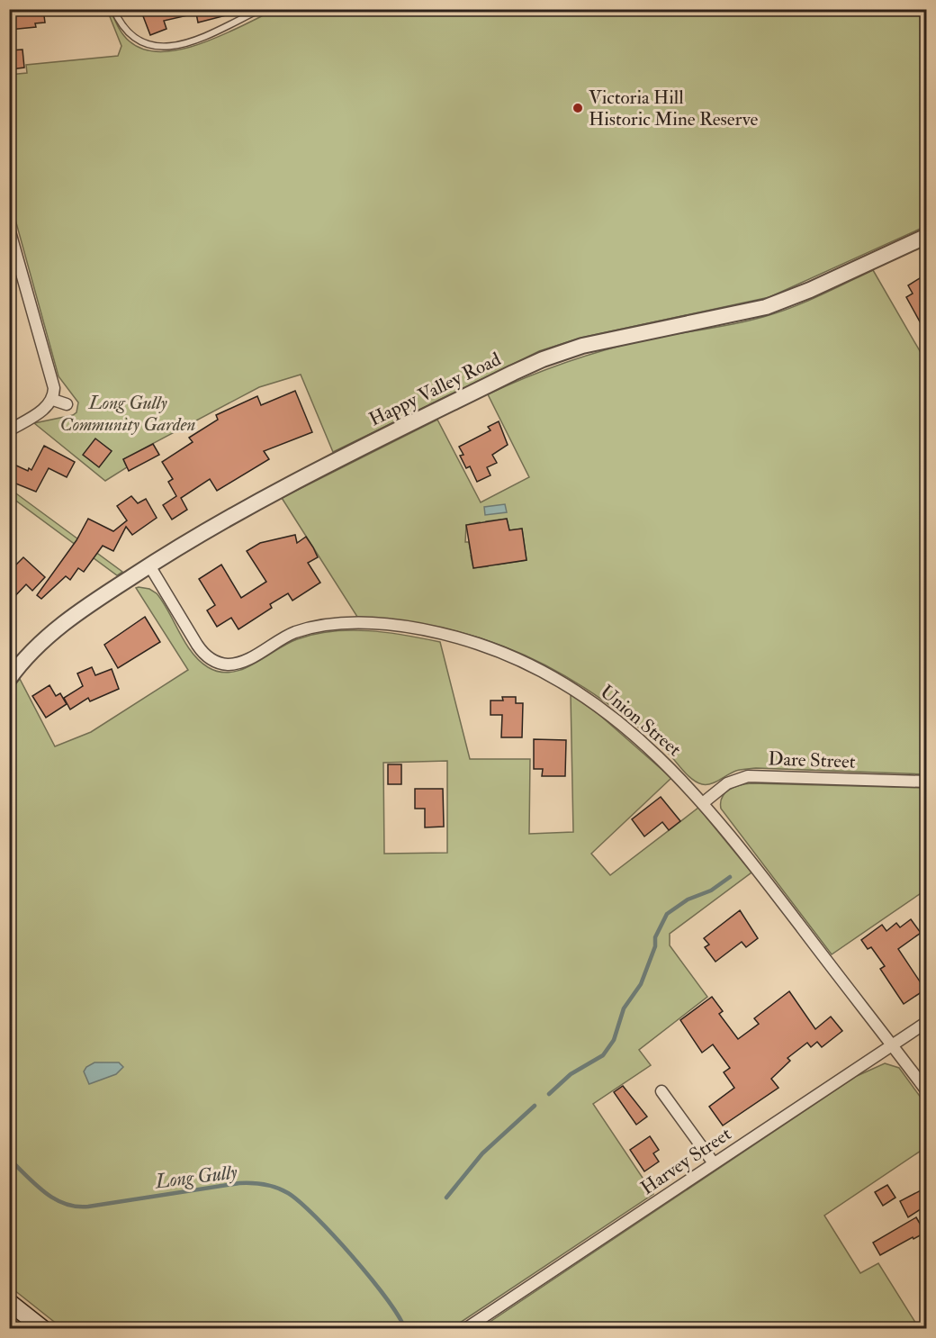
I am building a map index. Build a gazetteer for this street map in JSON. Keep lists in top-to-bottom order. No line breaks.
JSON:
{"streets":{"street":["Happy Valley Road","Union Street","Dare Street","Harvey Street"]},"crossings":[["Happy Valley Road","Union Street"],["Union Street","Dare Street"],["Union Street","Harvey Street"]],"water":["Long Gully"],"parks":["Long Gully Community Garden"],"places":["Victoria Hill Historic Mine Reserve"]}
